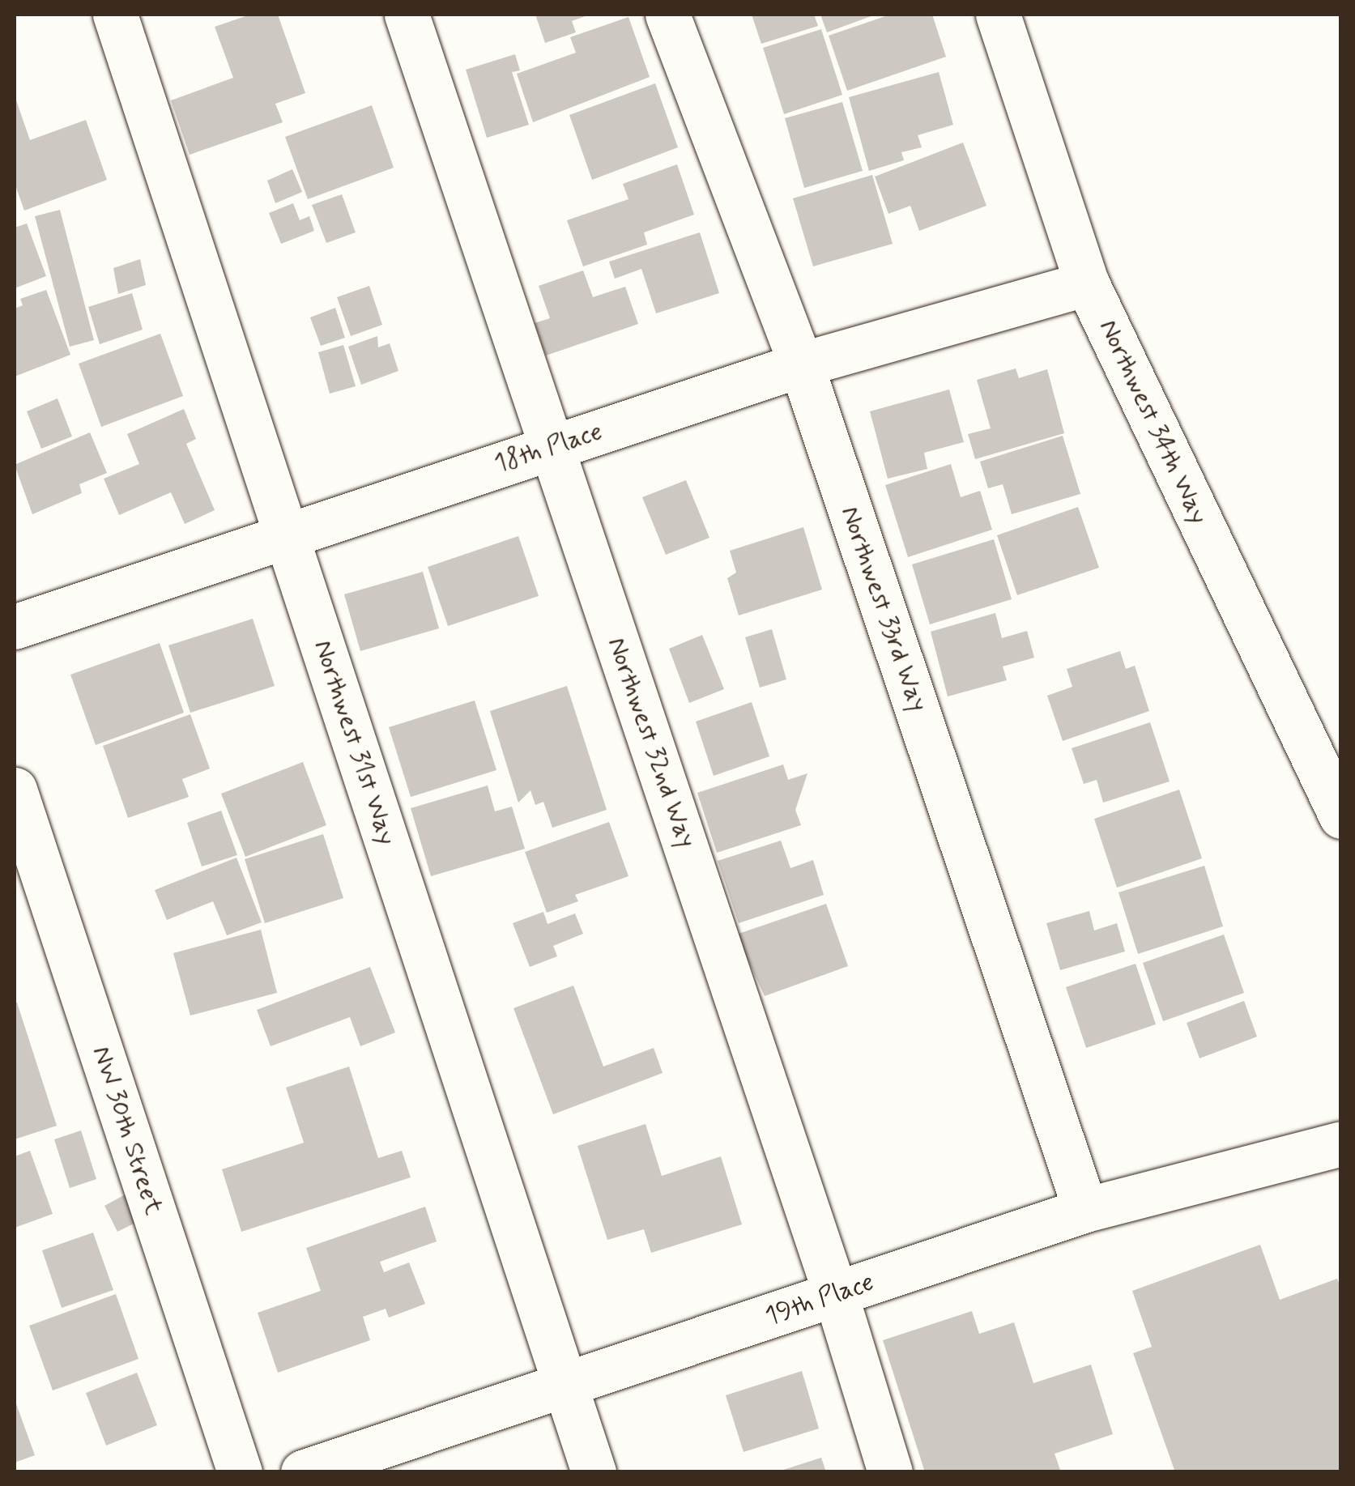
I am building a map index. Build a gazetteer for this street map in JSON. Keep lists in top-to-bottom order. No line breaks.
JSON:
{"streets":{"street":["Northwest 34th Way","18th Place","Northwest 33rd Way","Northwest 31st Way","Northwest 32nd Way","NW 30th Street","19th Place"]},"crossings":[["Northwest 34th Way","18th Place"],["18th Place","Northwest 33rd Way"],["18th Place","Northwest 31st Way"],["18th Place","Northwest 32nd Way"],["Northwest 33rd Way","19th Place"],["Northwest 31st Way","19th Place"],["Northwest 32nd Way","19th Place"]]}
